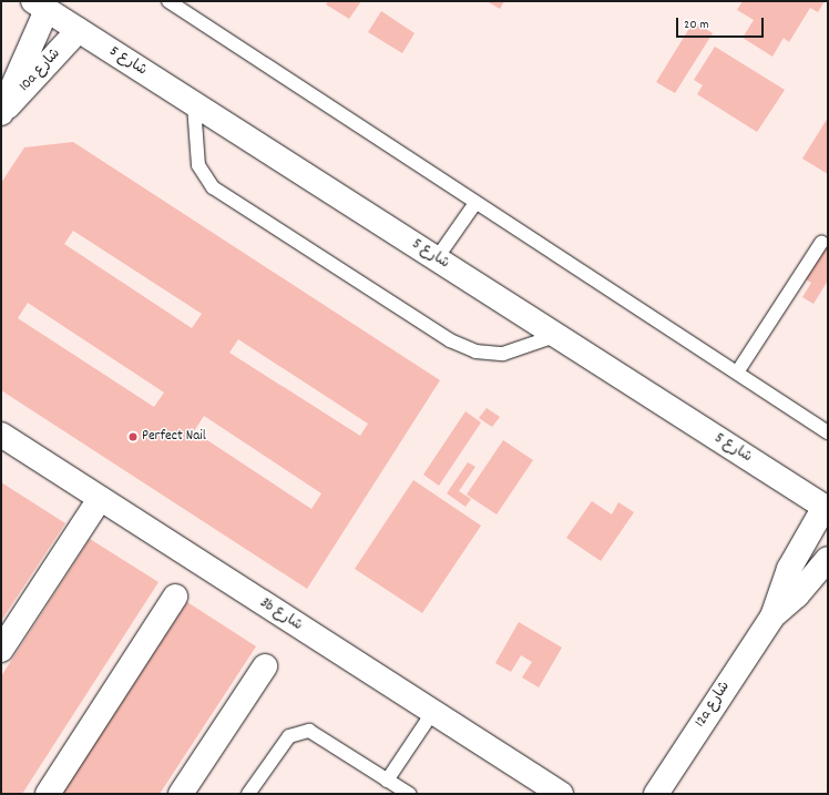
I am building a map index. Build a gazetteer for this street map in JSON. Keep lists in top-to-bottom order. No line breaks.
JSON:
{"streets":{"street":["شارع 5","10a شارع","3b شارع","12a شارع"]},"crossings":[["شارع 5","10a شارع"],["شارع 5","12a شارع"]],"places":["Perfect Nail"],"scale_bar":"20 m"}
